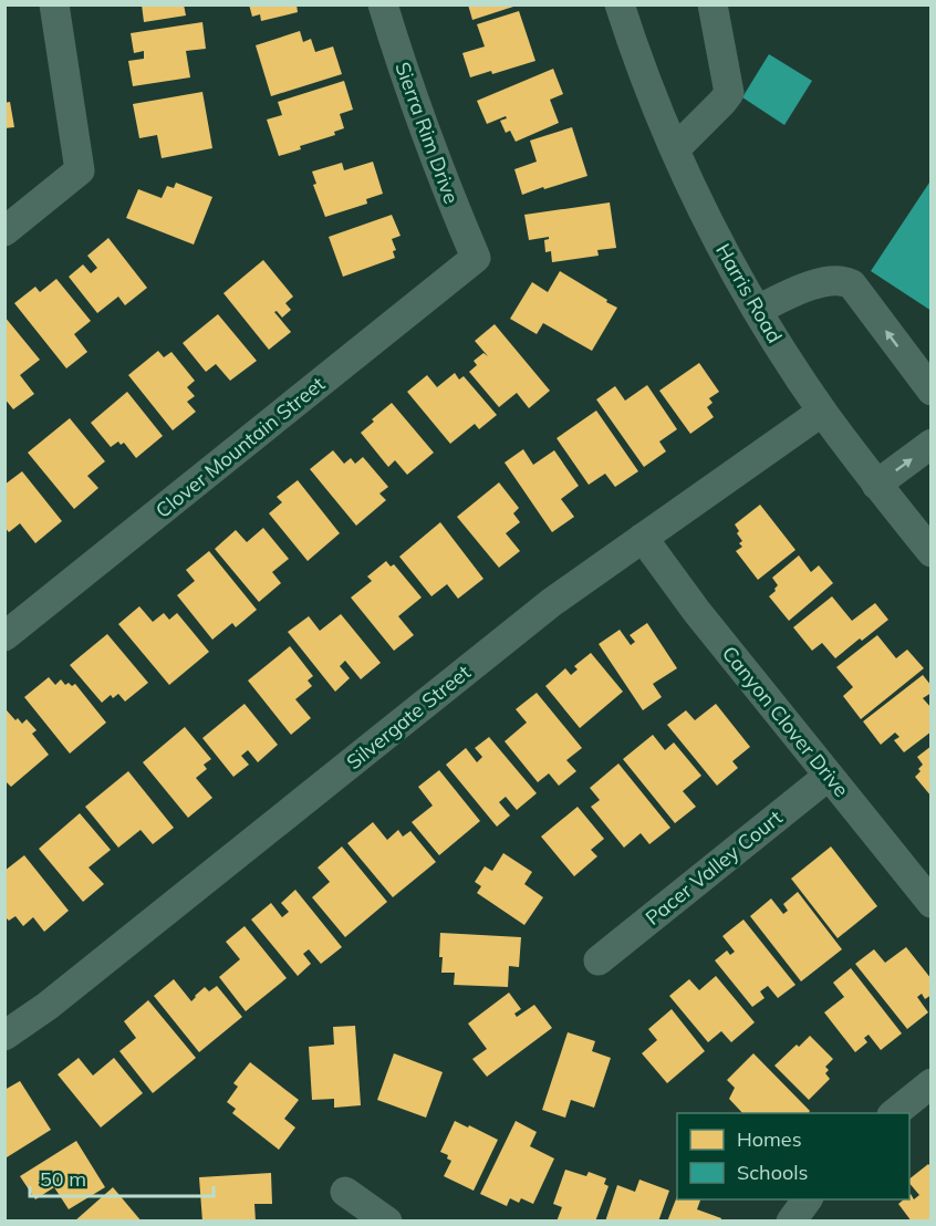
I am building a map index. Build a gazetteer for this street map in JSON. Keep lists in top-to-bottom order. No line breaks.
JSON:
{"streets":{"street":["Sierra Rim Drive","Harris Road","Clover Mountain Street","Silvergate Street","Canyon Clover Drive","Pacer Valley Court"]},"crossings":[["Sierra Rim Drive","Clover Mountain Street"],["Harris Road","Silvergate Street"],["Silvergate Street","Canyon Clover Drive"],["Canyon Clover Drive","Pacer Valley Court"]],"legend":["Homes","Schools"],"scale_bar":"50 m"}
